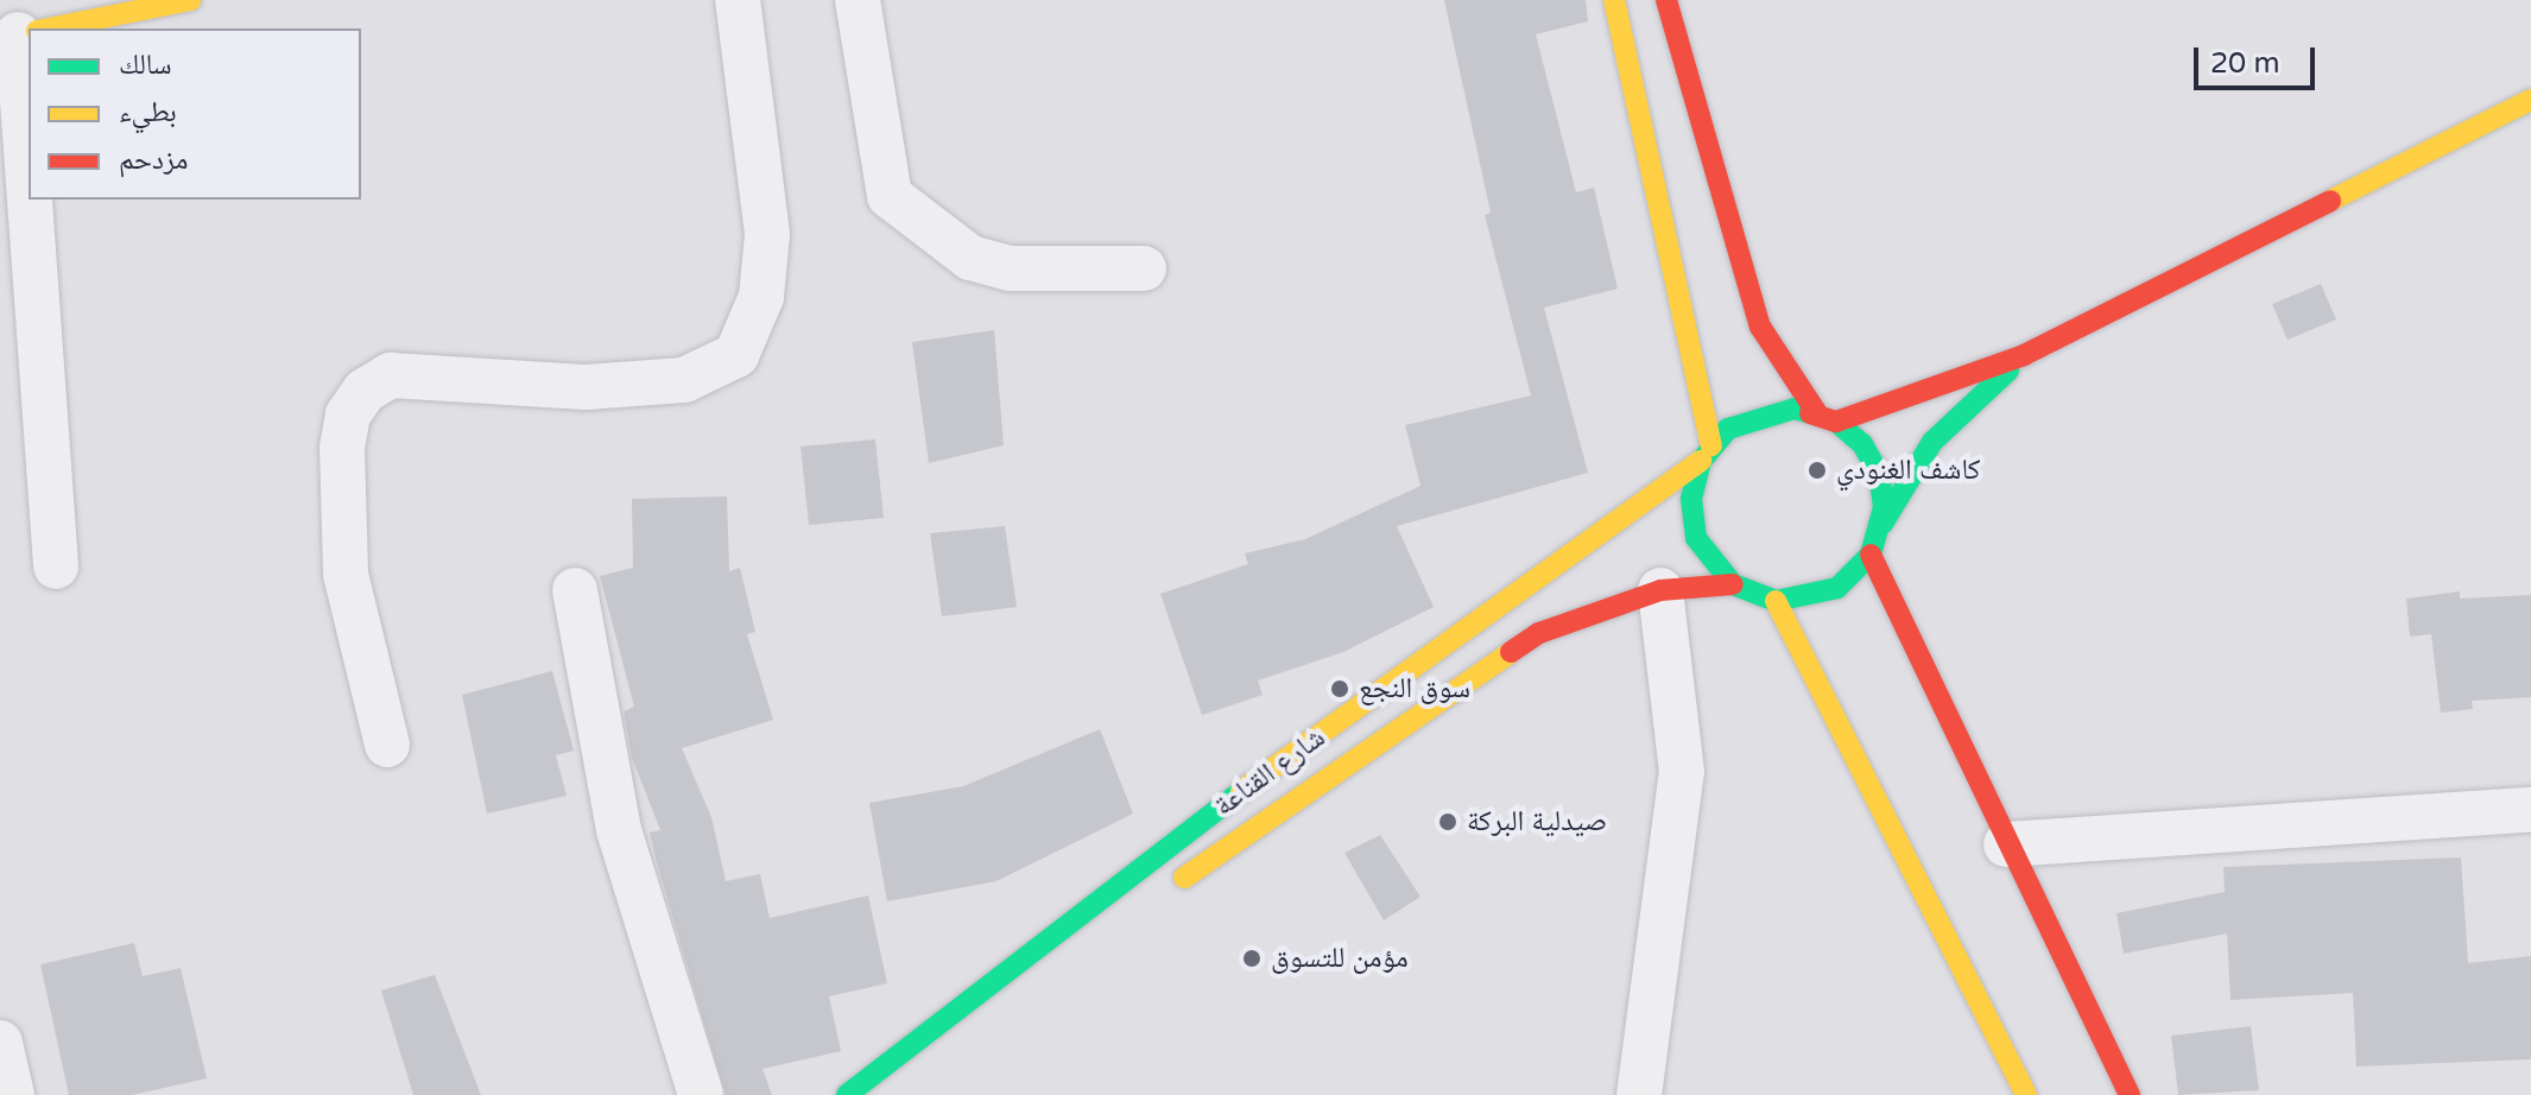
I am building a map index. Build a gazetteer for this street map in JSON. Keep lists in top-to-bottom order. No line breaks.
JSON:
{"streets":{"street":["شارع القناعة"]},"places":["كاشف الغنودي","سوق النجع","صيدلية البركة","مؤمن للتسوق"],"legend":["سالك","بطيء","مزدحم"],"scale_bar":"20 m"}
